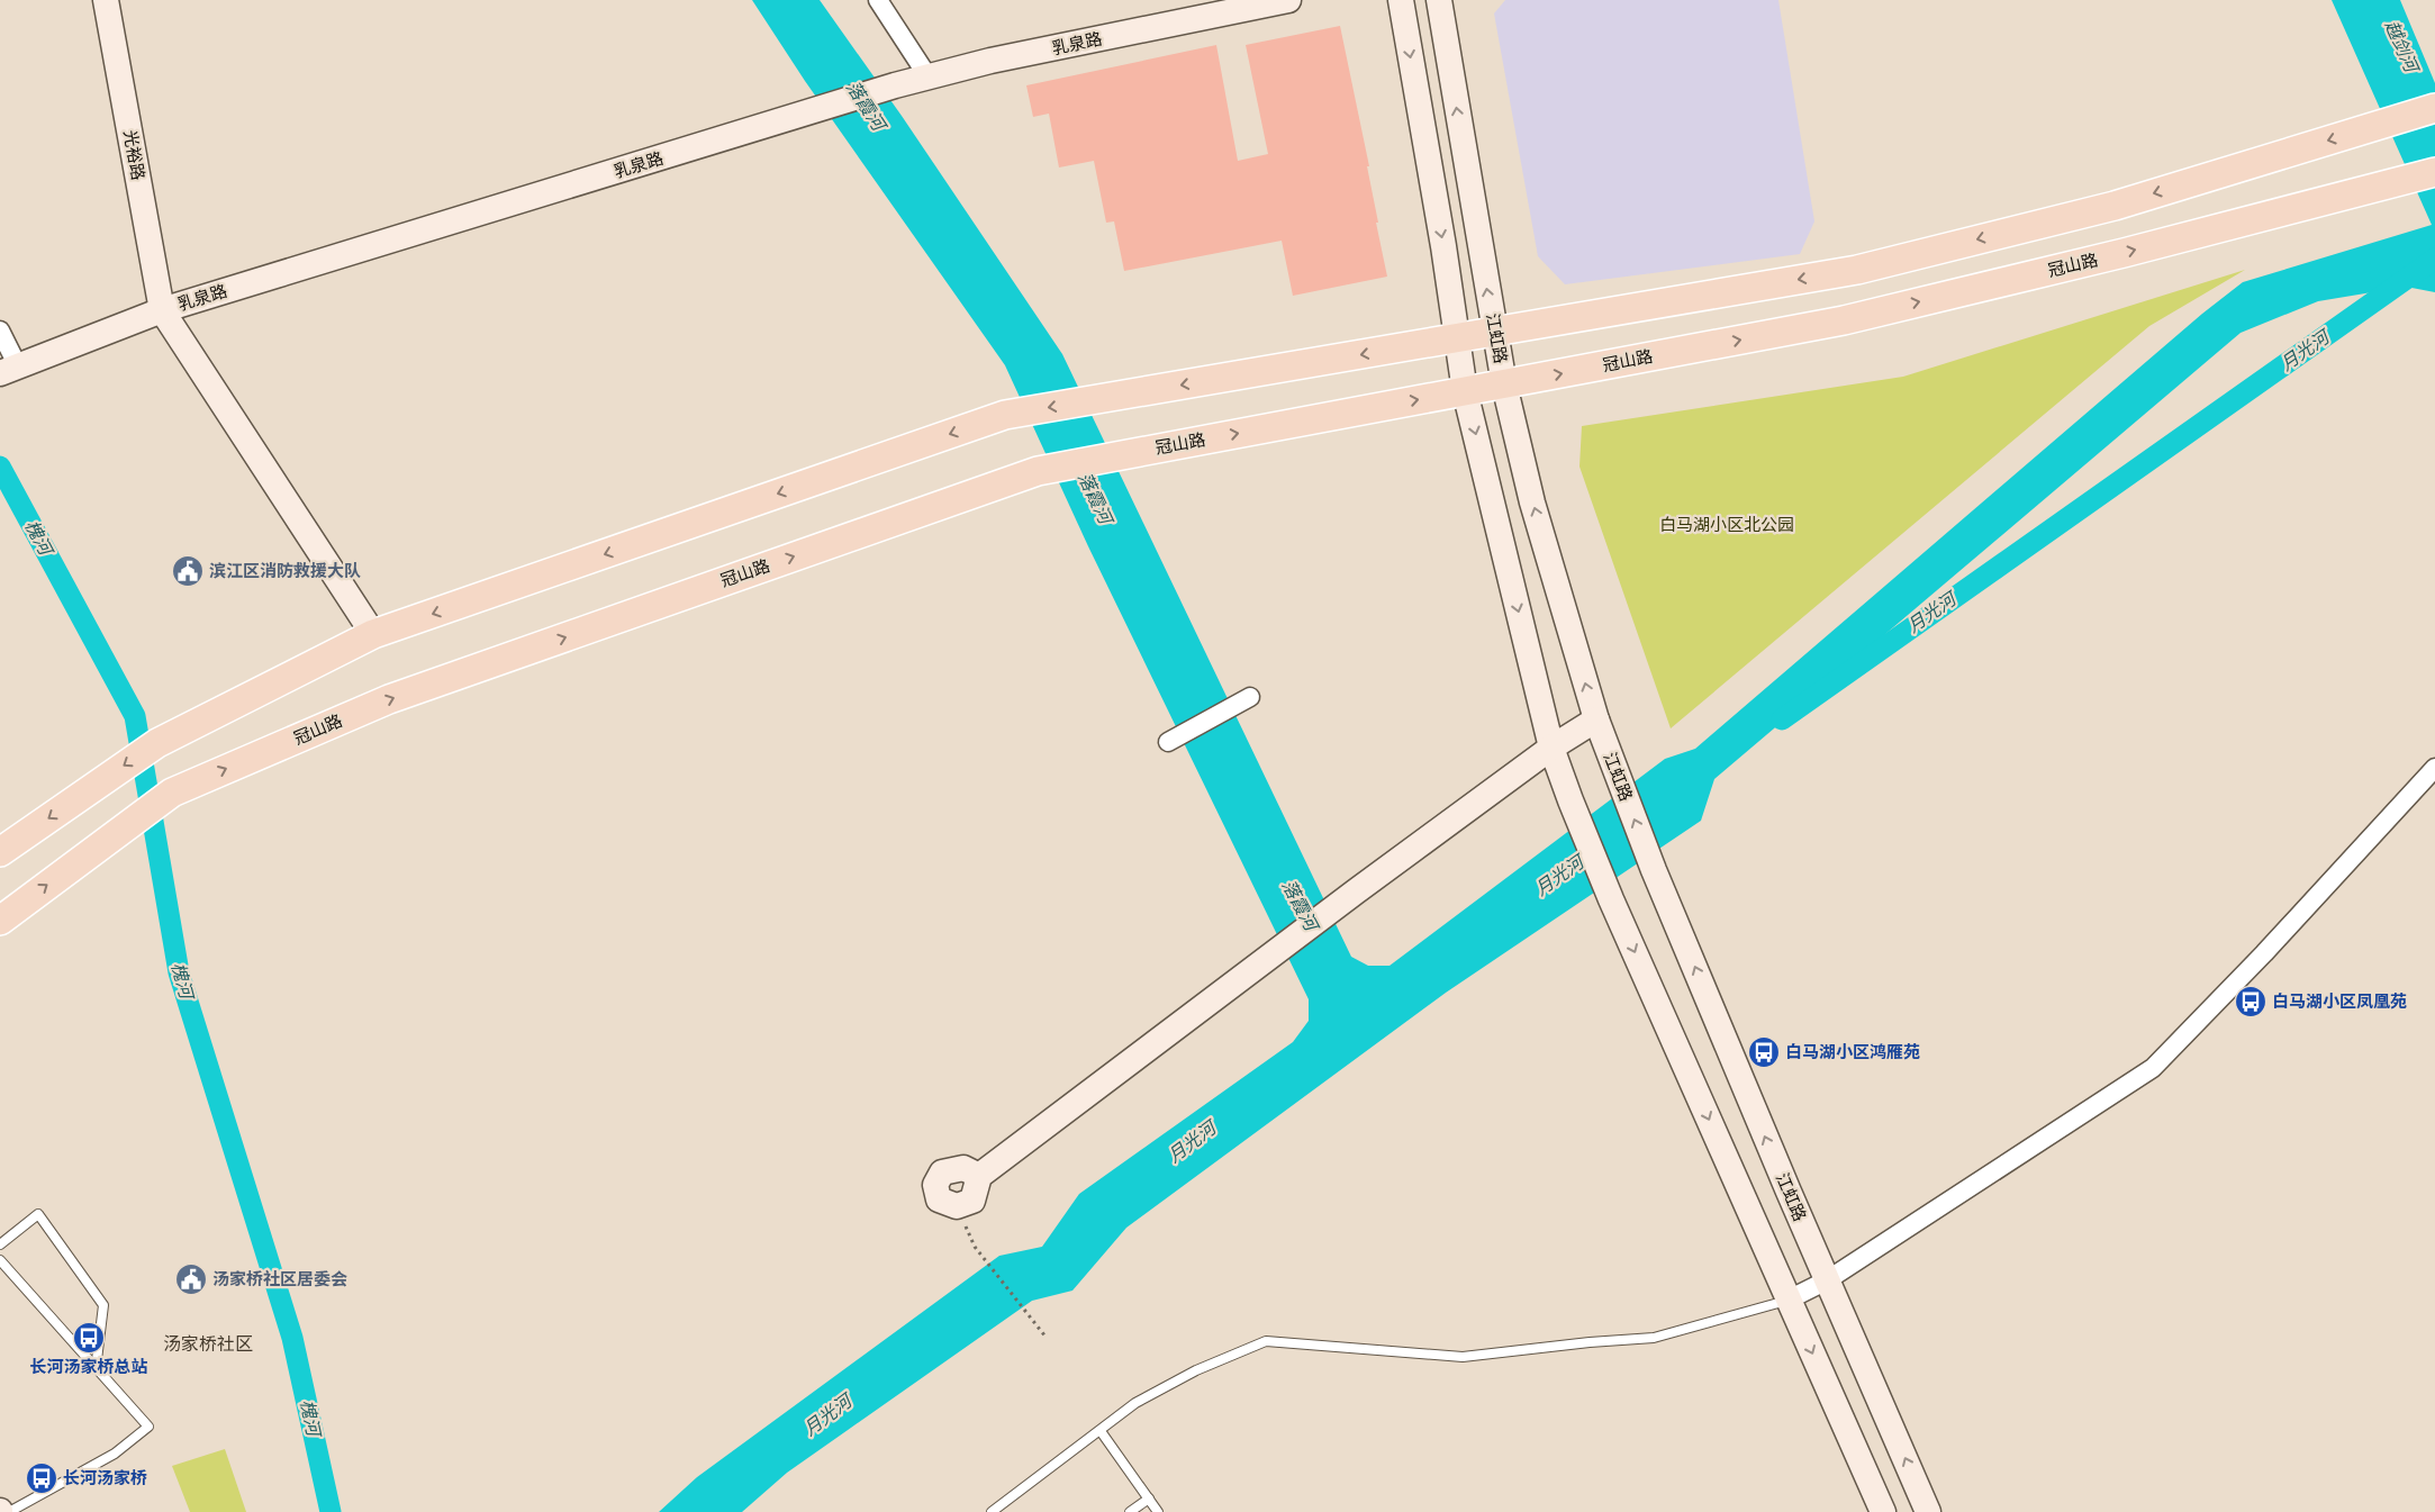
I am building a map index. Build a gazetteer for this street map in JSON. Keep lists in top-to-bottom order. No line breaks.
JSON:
{"streets":{"main road":["乳泉路","光裕路","冠山路","江虹路"]},"crossings":[["乳泉路","光裕路"],["冠山路","江虹路"]],"districts":["汤家桥社区"],"water":["越剑河","落霞河","月光河","槐河"],"parks":["白马湖小区北公园"],"places":{"public building":["滨江区消防救援大队","汤家桥社区居委会"],"bus stop":["白马湖小区凤凰苑","白马湖小区鸿雁苑","长河汤家桥总站","长河汤家桥"]}}
